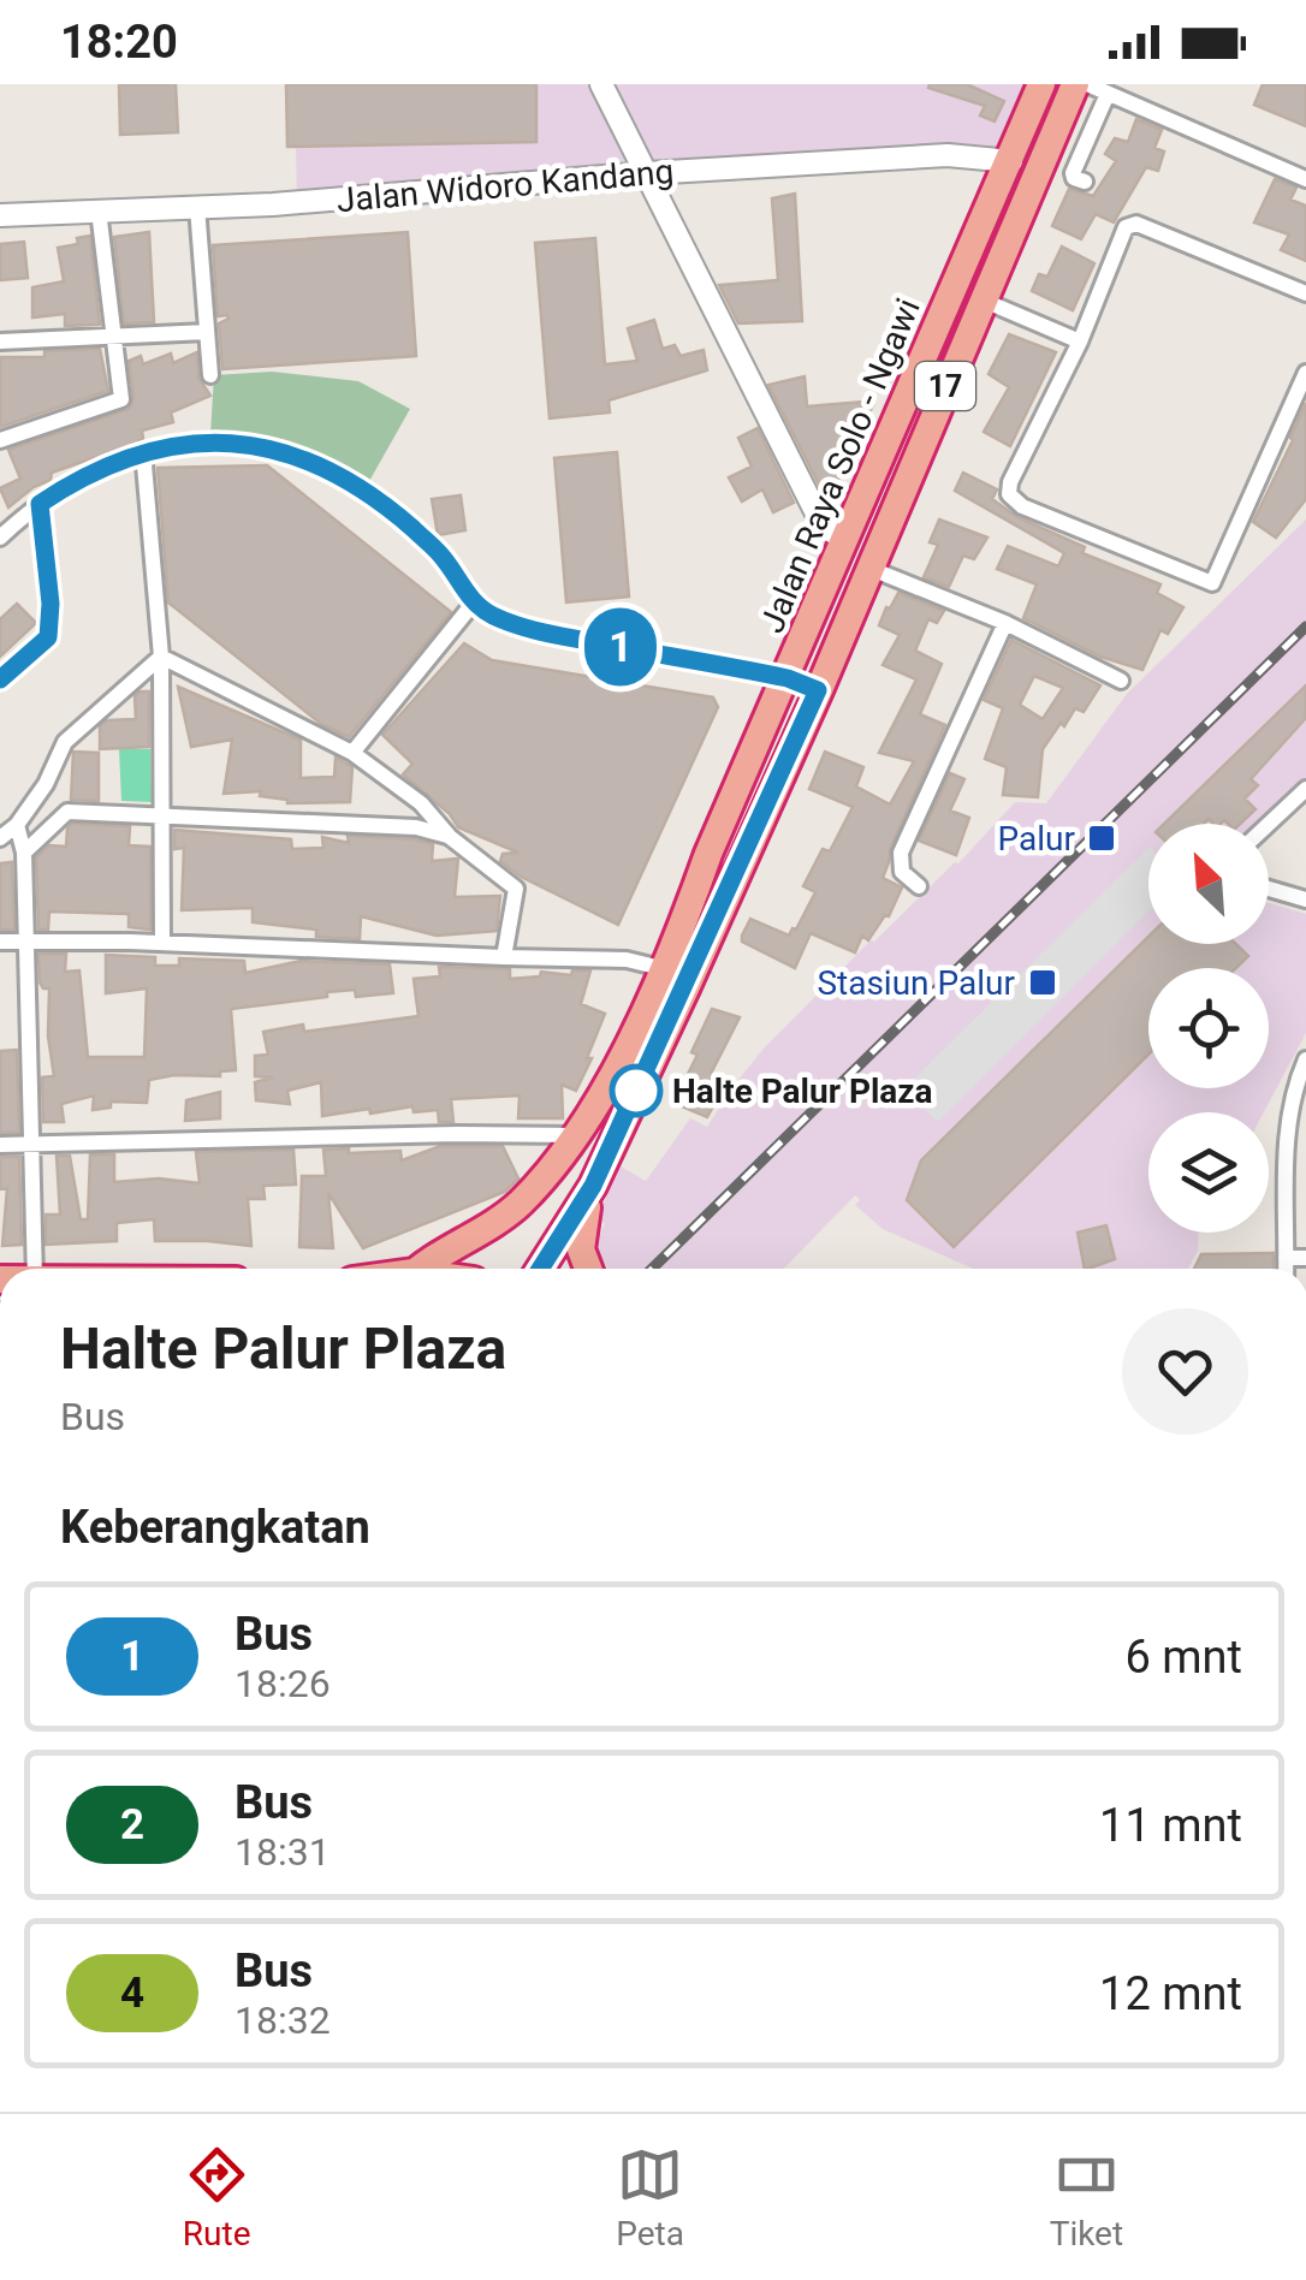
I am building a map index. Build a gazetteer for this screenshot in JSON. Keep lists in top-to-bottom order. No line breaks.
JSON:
{"streets":{"highway":["17","Jalan Raya Solo - Ngawi"],"street":["Jalan Widoro Kandang"]},"crossings":[["Jalan Widoro Kandang","Jalan Raya Solo - Ngawi"]],"places":{"transit":["Palur","Stasiun Palur"],"other":["Halte Palur Plaza"]},"lines":["bus line 1"],"north":"top left","page":{"status":"18:20","on_map":"1","heading":[["Halte Palur Plaza","Bus"],"Keberangkatan"],"list":[{"mark":"1","name":"Bus","note":"18:26","value":"6 mnt"},{"mark":"2","name":"Bus","note":"18:31","value":"11 mnt"},{"mark":"4","name":"Bus","note":"18:32","value":"12 mnt"}],"tabs":["Rute","Peta","Tiket"]}}
